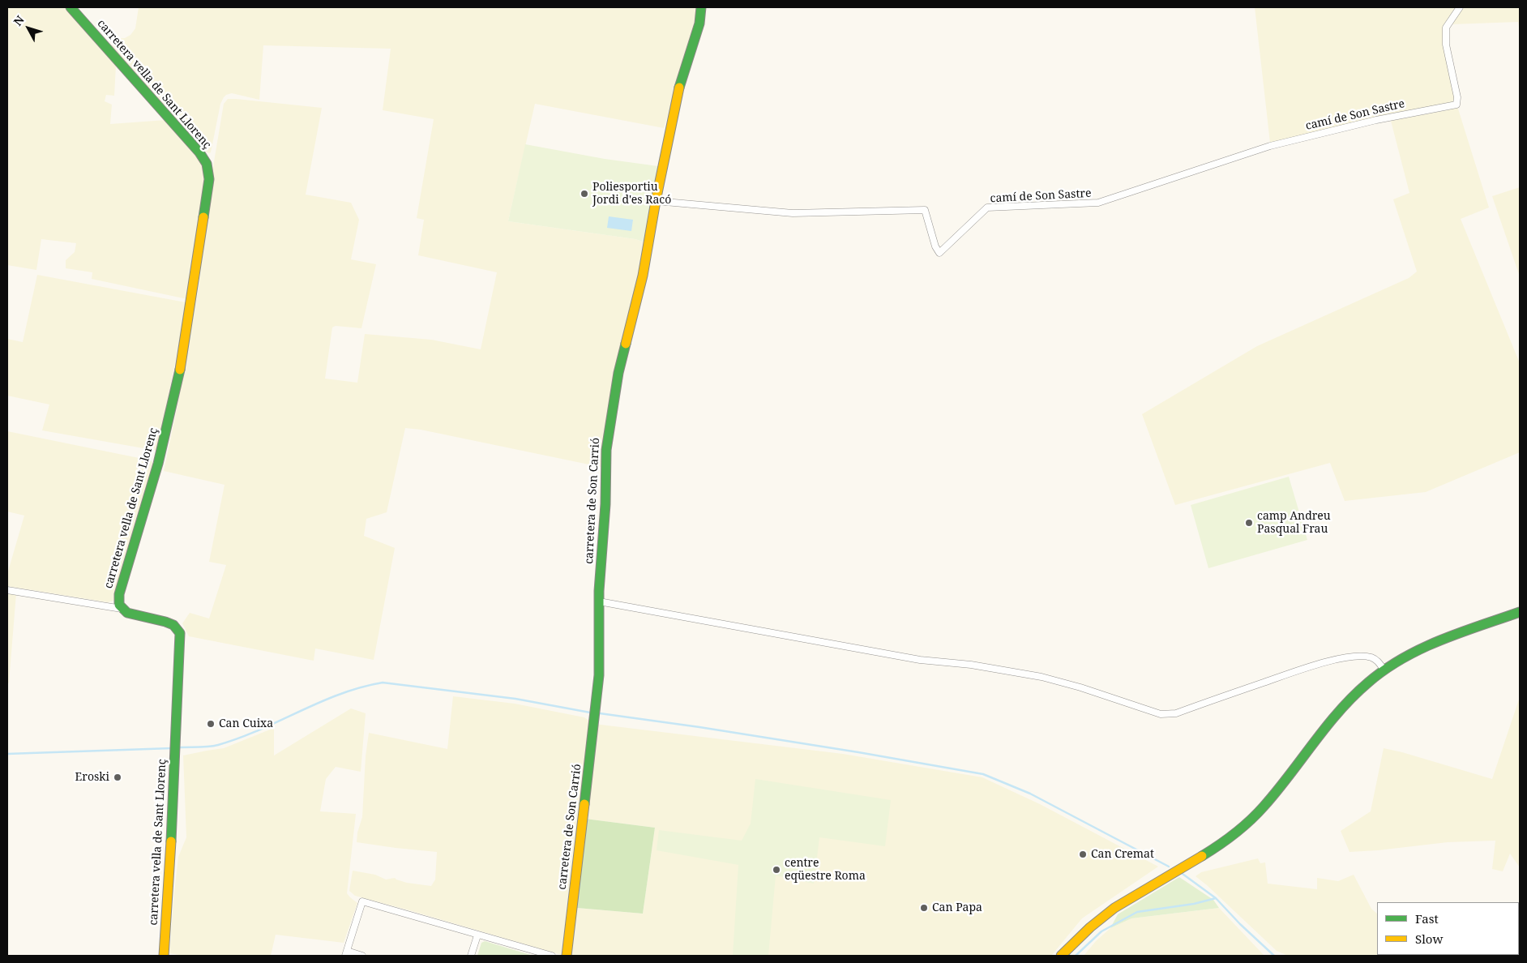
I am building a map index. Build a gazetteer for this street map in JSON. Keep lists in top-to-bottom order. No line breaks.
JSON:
{"streets":{"street":["carretera vella de Sant Llorenç","camí de Son Sastre","carretera de Son Carrió"]},"crossings":[["camí de Son Sastre","carretera de Son Carrió"]],"places":["Poliesportiu Jordi d'es Racó","camp Andreu Pasqual Frau","Can Cuixa","Eroski","Can Cremat","centre eqüestre Roma","Can Papa"],"legend":["Fast","Slow"],"north":"top left"}
